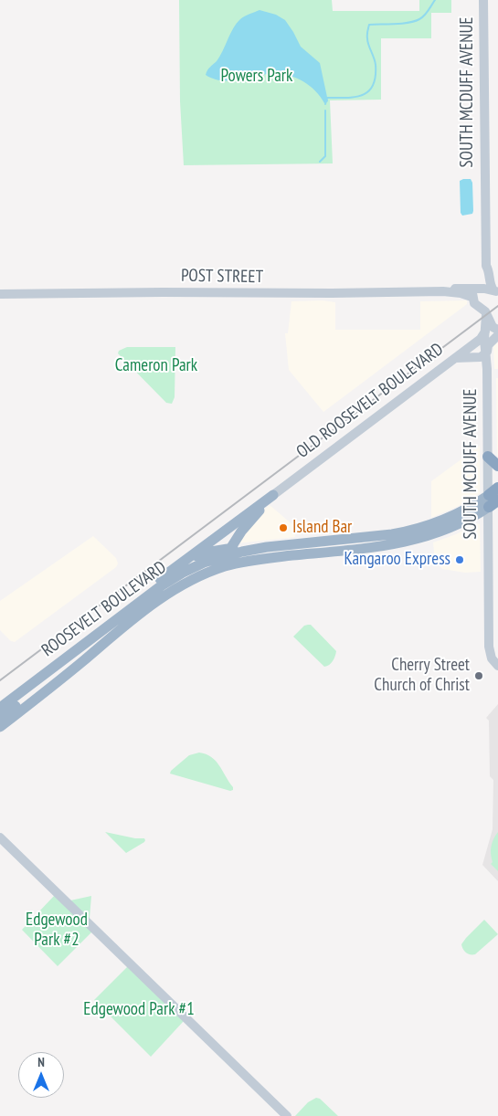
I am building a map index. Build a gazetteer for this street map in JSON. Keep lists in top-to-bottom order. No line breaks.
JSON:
{"streets":{"highway":["ROOSEVELT BOULEVARD"],"main road":["SOUTH MCDUFF AVENUE","POST STREET","OLD ROOSEVELT BOULEVARD"]},"crossings":[["SOUTH MCDUFF AVENUE","POST STREET"],["SOUTH MCDUFF AVENUE","OLD ROOSEVELT BOULEVARD"],["SOUTH MCDUFF AVENUE","ROOSEVELT BOULEVARD"]],"parks":["Powers Park","Cameron Park","Edgewood Park #2","Edgewood Park #1"],"places":["Island Bar","Kangaroo Express","Cherry Street Church of Christ"],"north":"top"}
